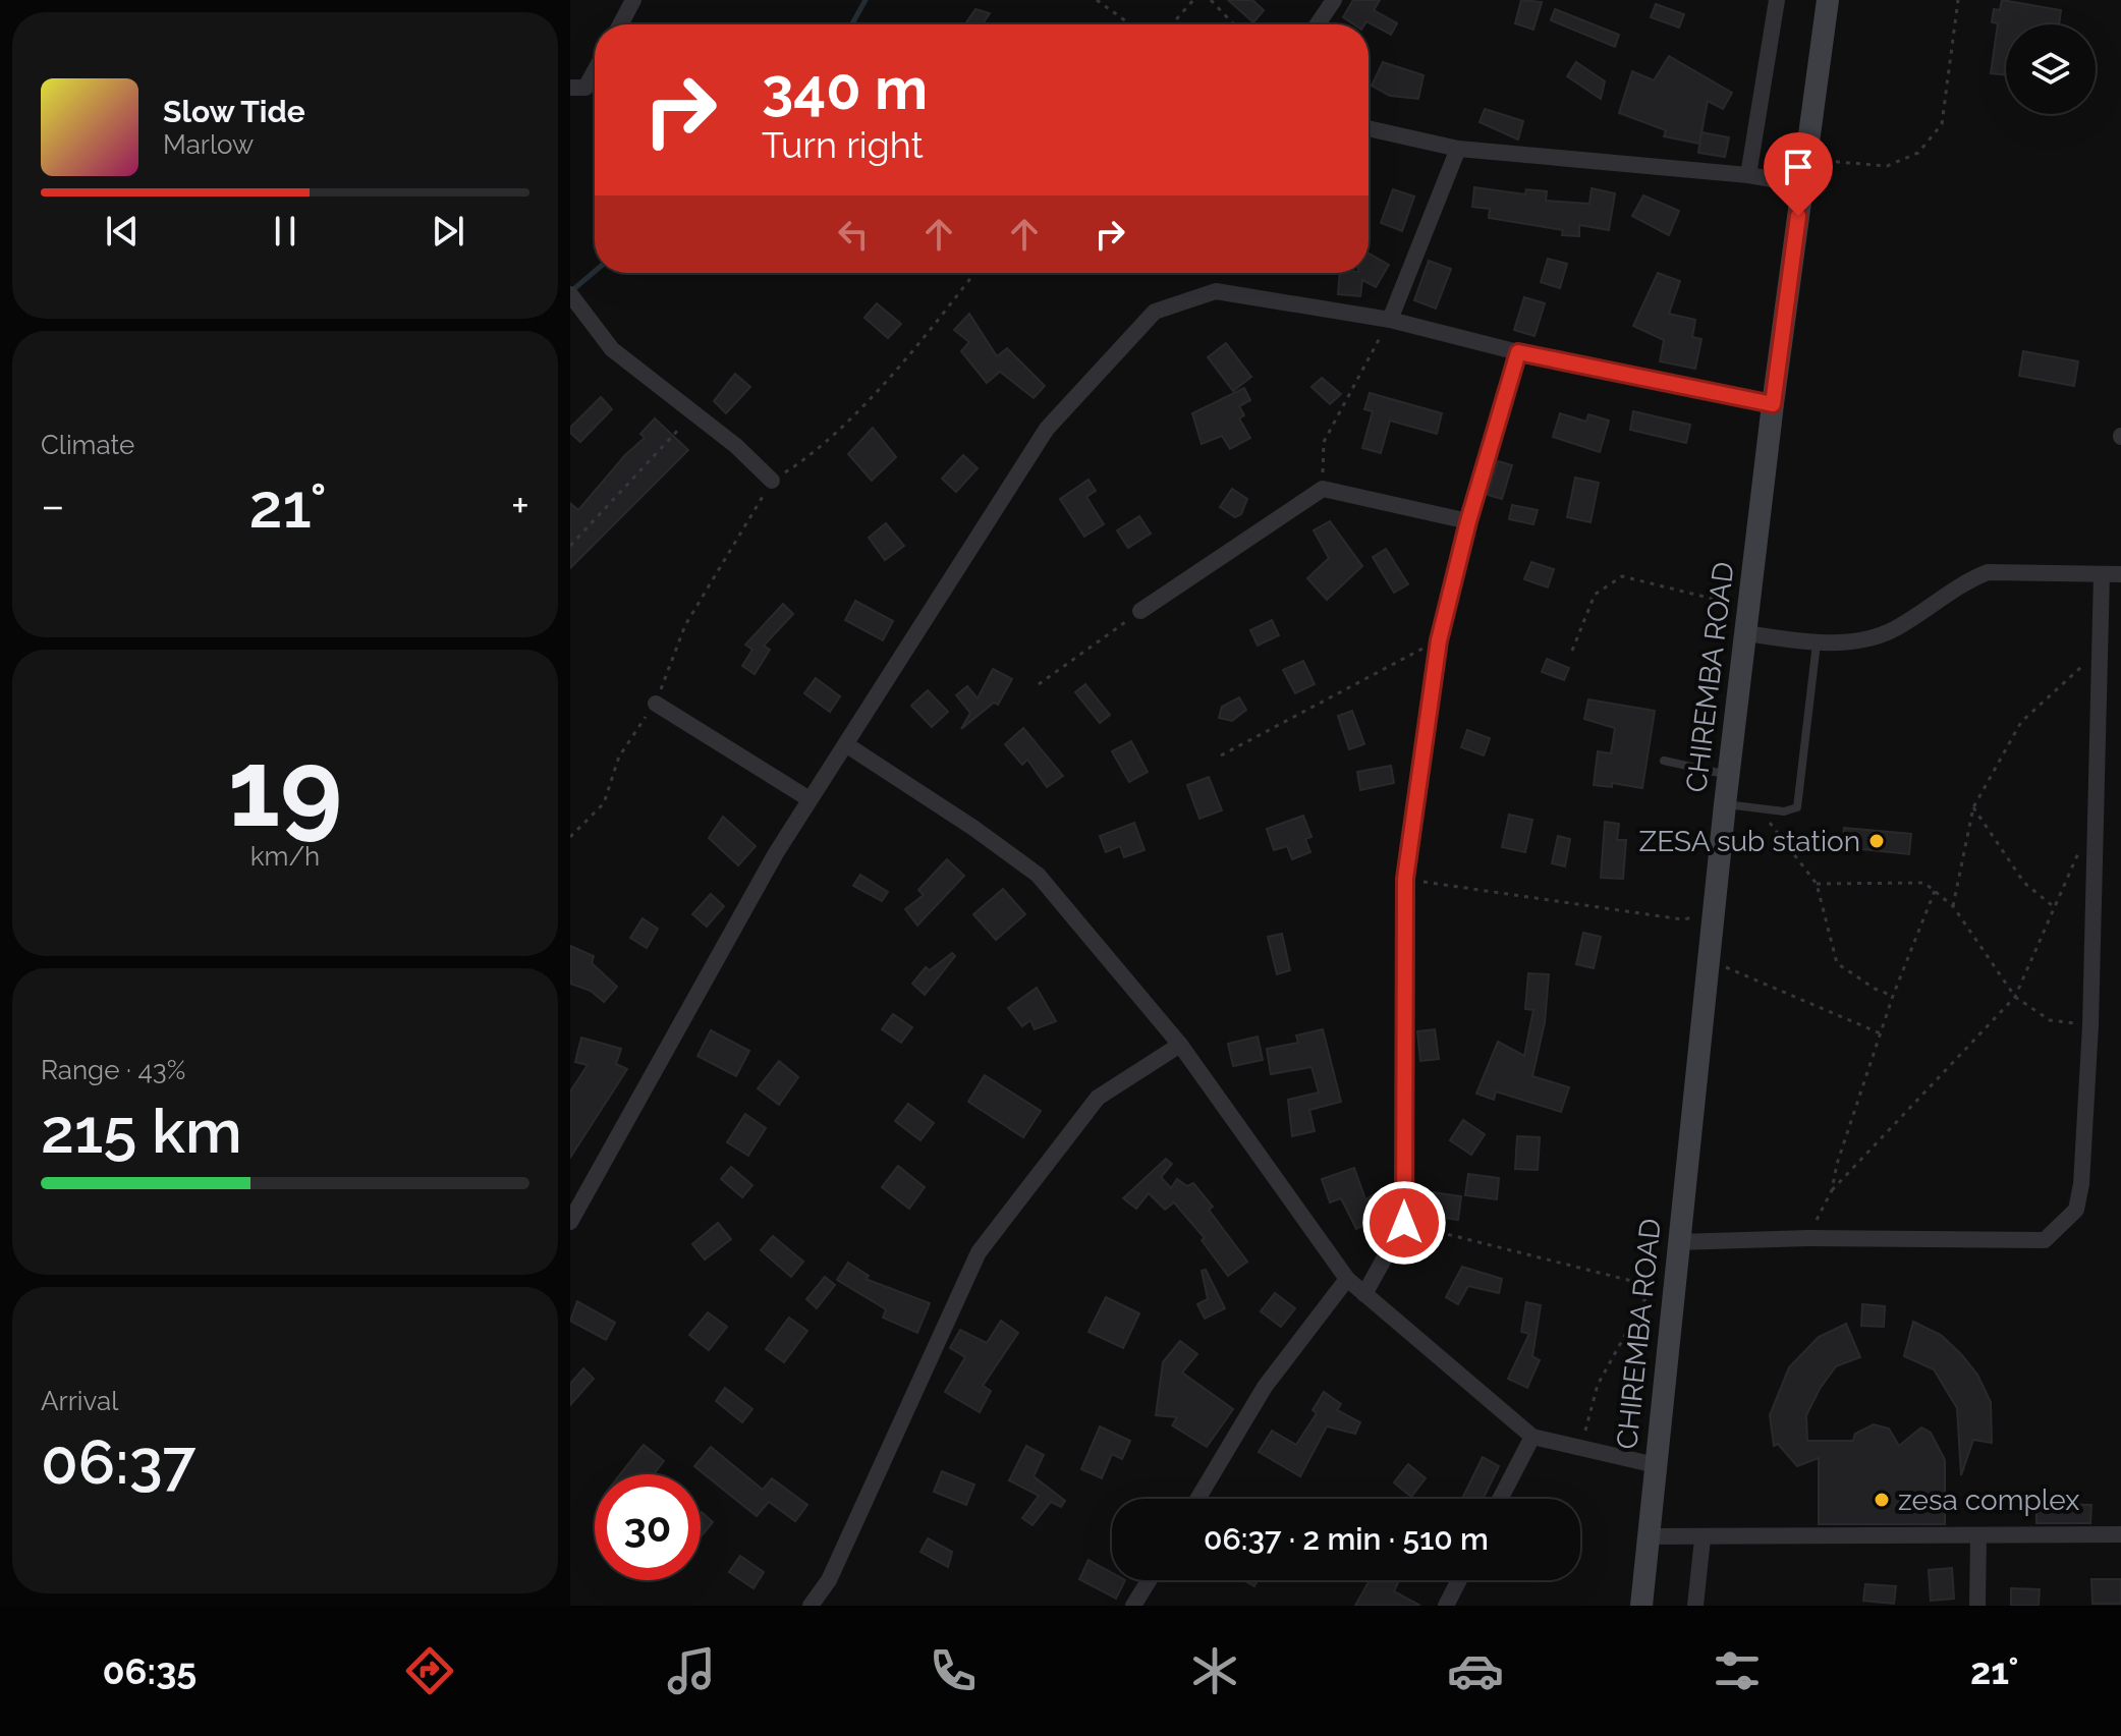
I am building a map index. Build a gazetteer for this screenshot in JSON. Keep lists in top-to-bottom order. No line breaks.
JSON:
{"streets":{"main road":["CHIREMBA ROAD"]},"places":["ZESA sub station","zesa complex"],"page":{"turn":["340 m","Turn right"],"song":["Slow Tide","Marlow"],"tile":["Climate",["19","km/h"],["Range · 43%","215 km"],["Arrival","06:37"]],"heat":["−","21°","+"],"limit":"30","trip":"06:37 · 2 min · 510 m","tabs":["06:35","21°"]}}
